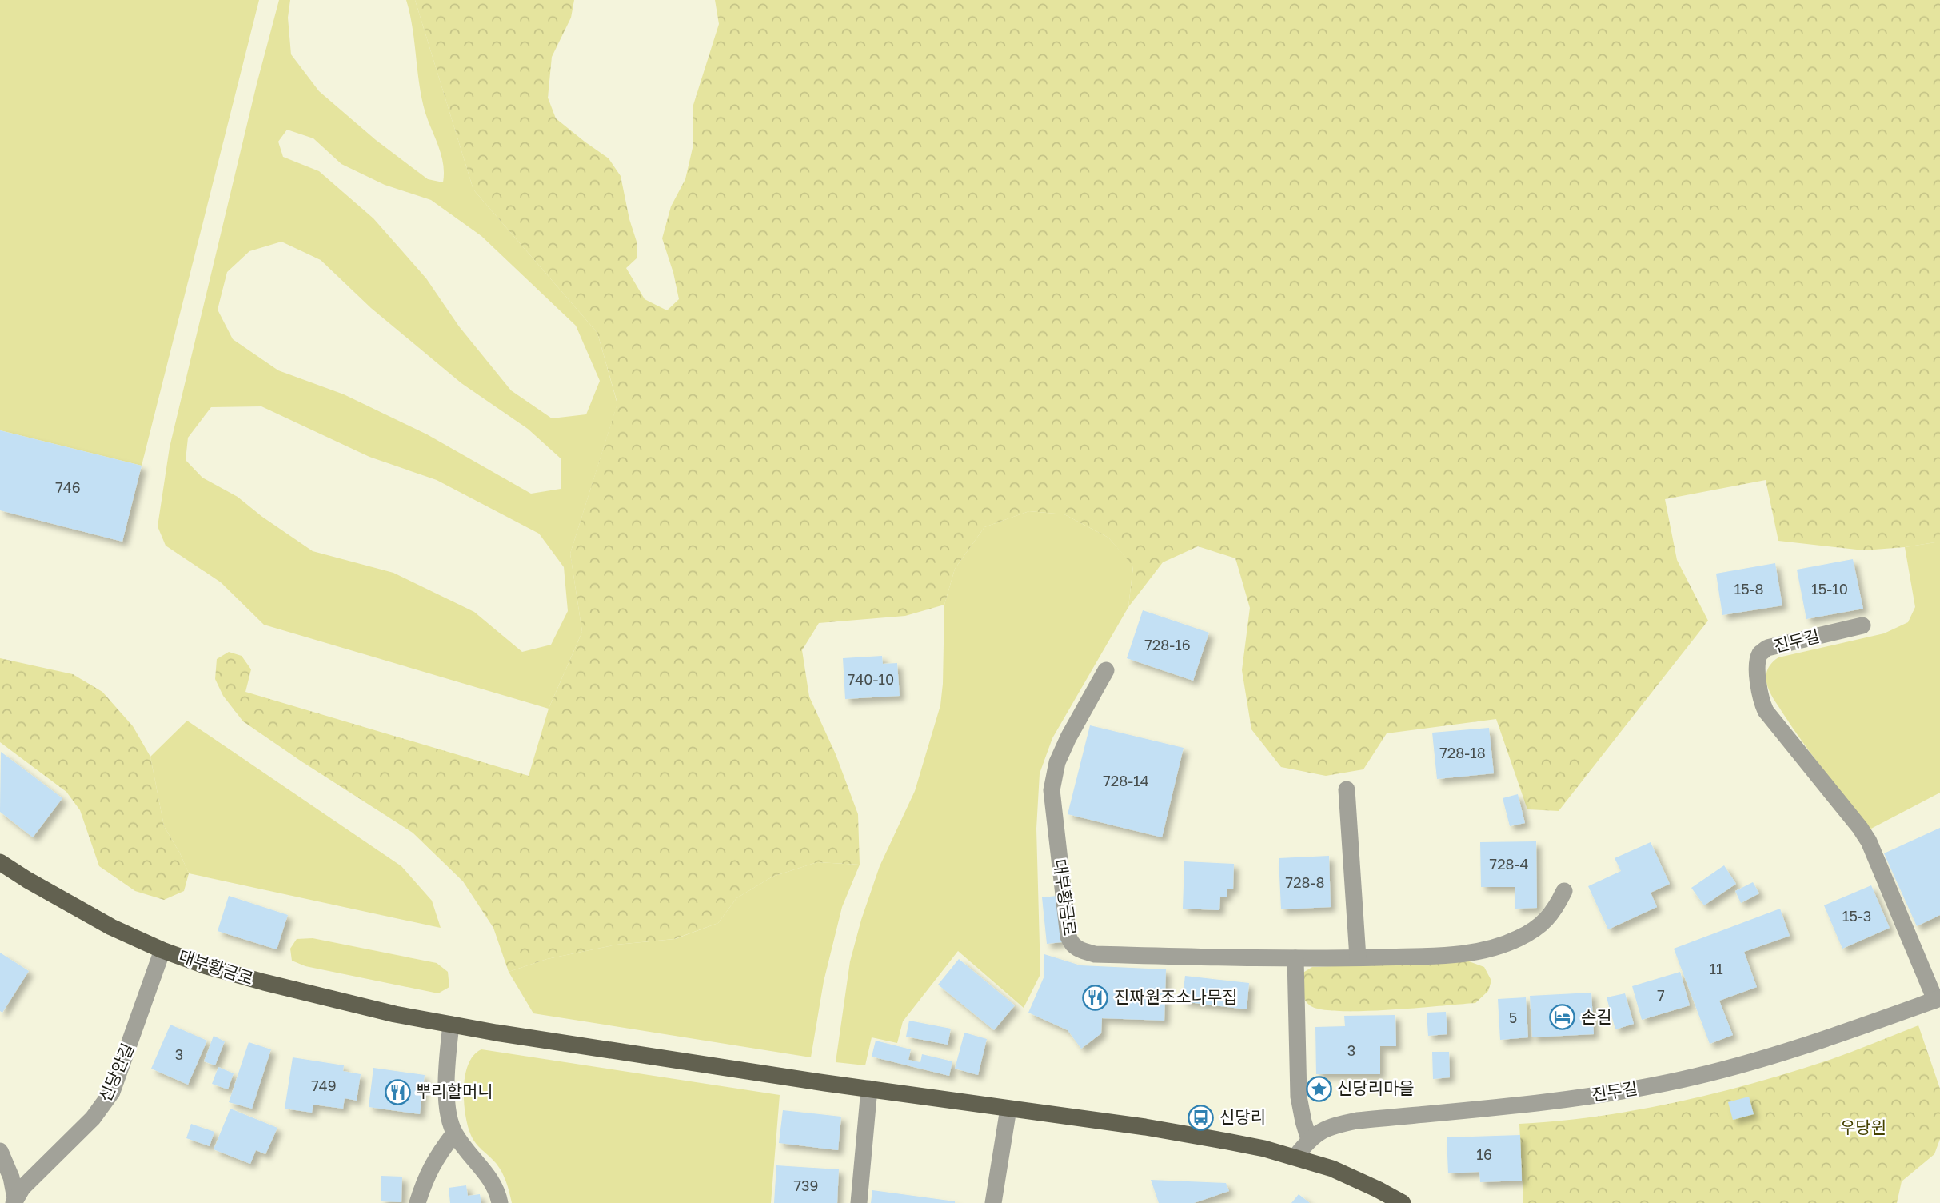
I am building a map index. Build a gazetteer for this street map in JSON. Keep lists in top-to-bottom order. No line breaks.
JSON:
{"streets":{"main road":["대부황금로"],"street":["진두길","신당안길"]},"crossings":[["진두길","대부황금로"],["대부황금로","신당안길"]],"parks":["우당원"],"places":{"restaurant":["진짜원조소나무집","뿌리할머니"],"hotel":["손길"],"place":["신당리마을"],"bus stop":["신당리"]},"house_numbers":["746","15-8","15-10","728-16","740-10","728-18","728-14","728-4","728-8","15-3","11","7","5","3","3","749","16","739"]}
